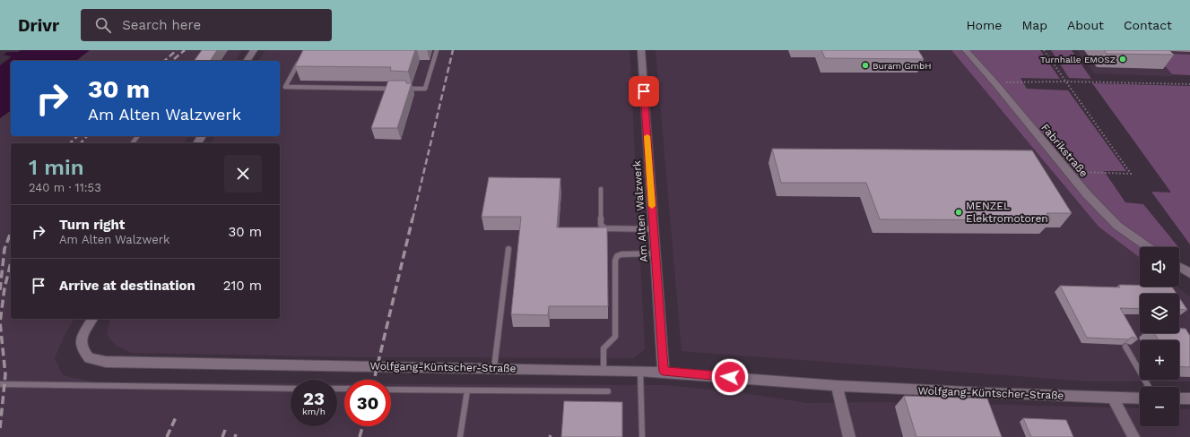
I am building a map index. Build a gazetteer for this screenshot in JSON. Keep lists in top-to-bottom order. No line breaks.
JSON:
{"streets":{"street":["Fabrikstraße","Am Alten Walzwerk","Wolfgang-Küntscher-Straße"]},"crossings":[["Am Alten Walzwerk","Wolfgang-Küntscher-Straße"]],"places":["Turnhalle EMOSZ","Buram GmbH","MENZEL Elektromotoren"],"page":{"header":"Drivr","search":"Search here","nav":["Home","Map","About","Contact"],"turn":["30 m","Am Alten Walzwerk"],"heading":["1 min","240 m · 11:53"],"list":[{"name":"Turn right","note":"Am Alten Walzwerk","value":"30 m"},{"name":"Arrive at destination","value":"210 m"}],"map_buttons":["+","−"],"speed":"23 km/h","limit":"30"}}
